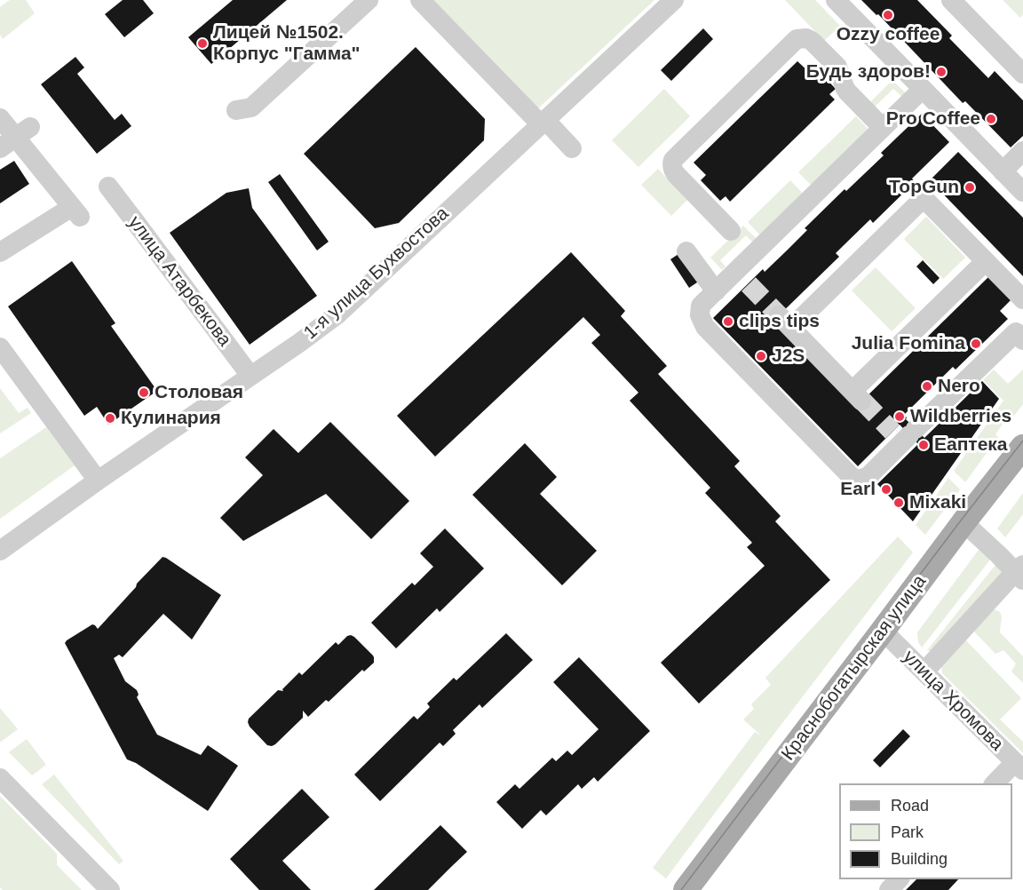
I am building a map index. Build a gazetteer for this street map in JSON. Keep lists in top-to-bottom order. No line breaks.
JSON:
{"streets":{"main road":["Краснобогатырская улица"],"street":["1-я улица Бухвостова","улица Атарбекова","улица Хромова"]},"crossings":[["1-я улица Бухвостова","улица Атарбекова"],["Краснобогатырская улица","улица Хромова"]],"places":["Ozzy coffee","Лицей №1502. Корпус \"Гамма\"","Будь здоров!","Pro Coffee","TopGun","clips tips","Julia Fomina","J2S","Nero","Столовая","Wildberries","Кулинария","Еаптека","Earl","Mixaki"],"legend":["Road","Park","Building"]}
